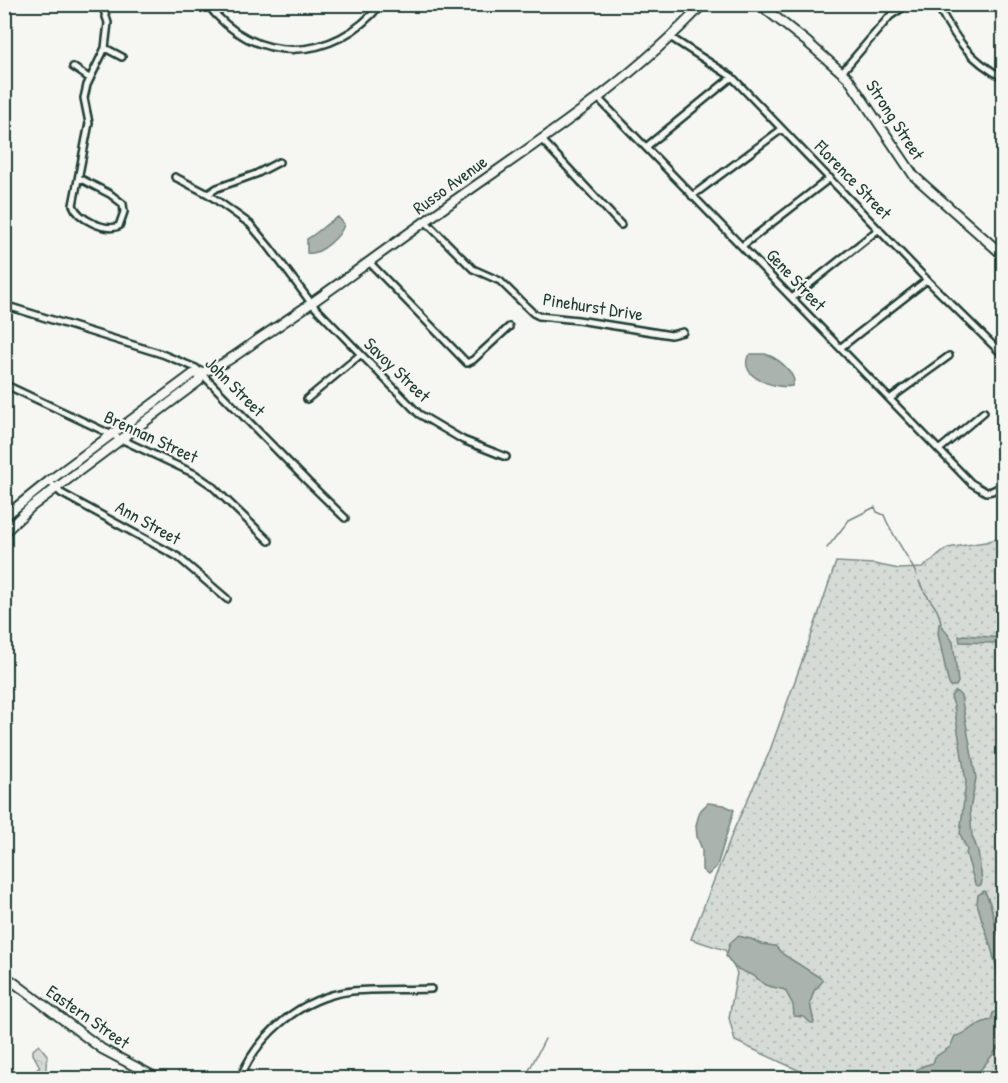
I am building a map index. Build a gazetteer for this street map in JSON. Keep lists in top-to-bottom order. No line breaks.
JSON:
{"streets":{"street":["Strong Street","Florence Street","Russo Avenue","Gene Street","Pinehurst Drive","Savoy Street","John Street","Brennan Street","Ann Street","Eastern Street"]},"crossings":[["Florence Street","Russo Avenue"],["Russo Avenue","Gene Street"],["Russo Avenue","Pinehurst Drive"],["Russo Avenue","Savoy Street"],["Russo Avenue","John Street"],["Russo Avenue","Brennan Street"],["Russo Avenue","Ann Street"]]}
